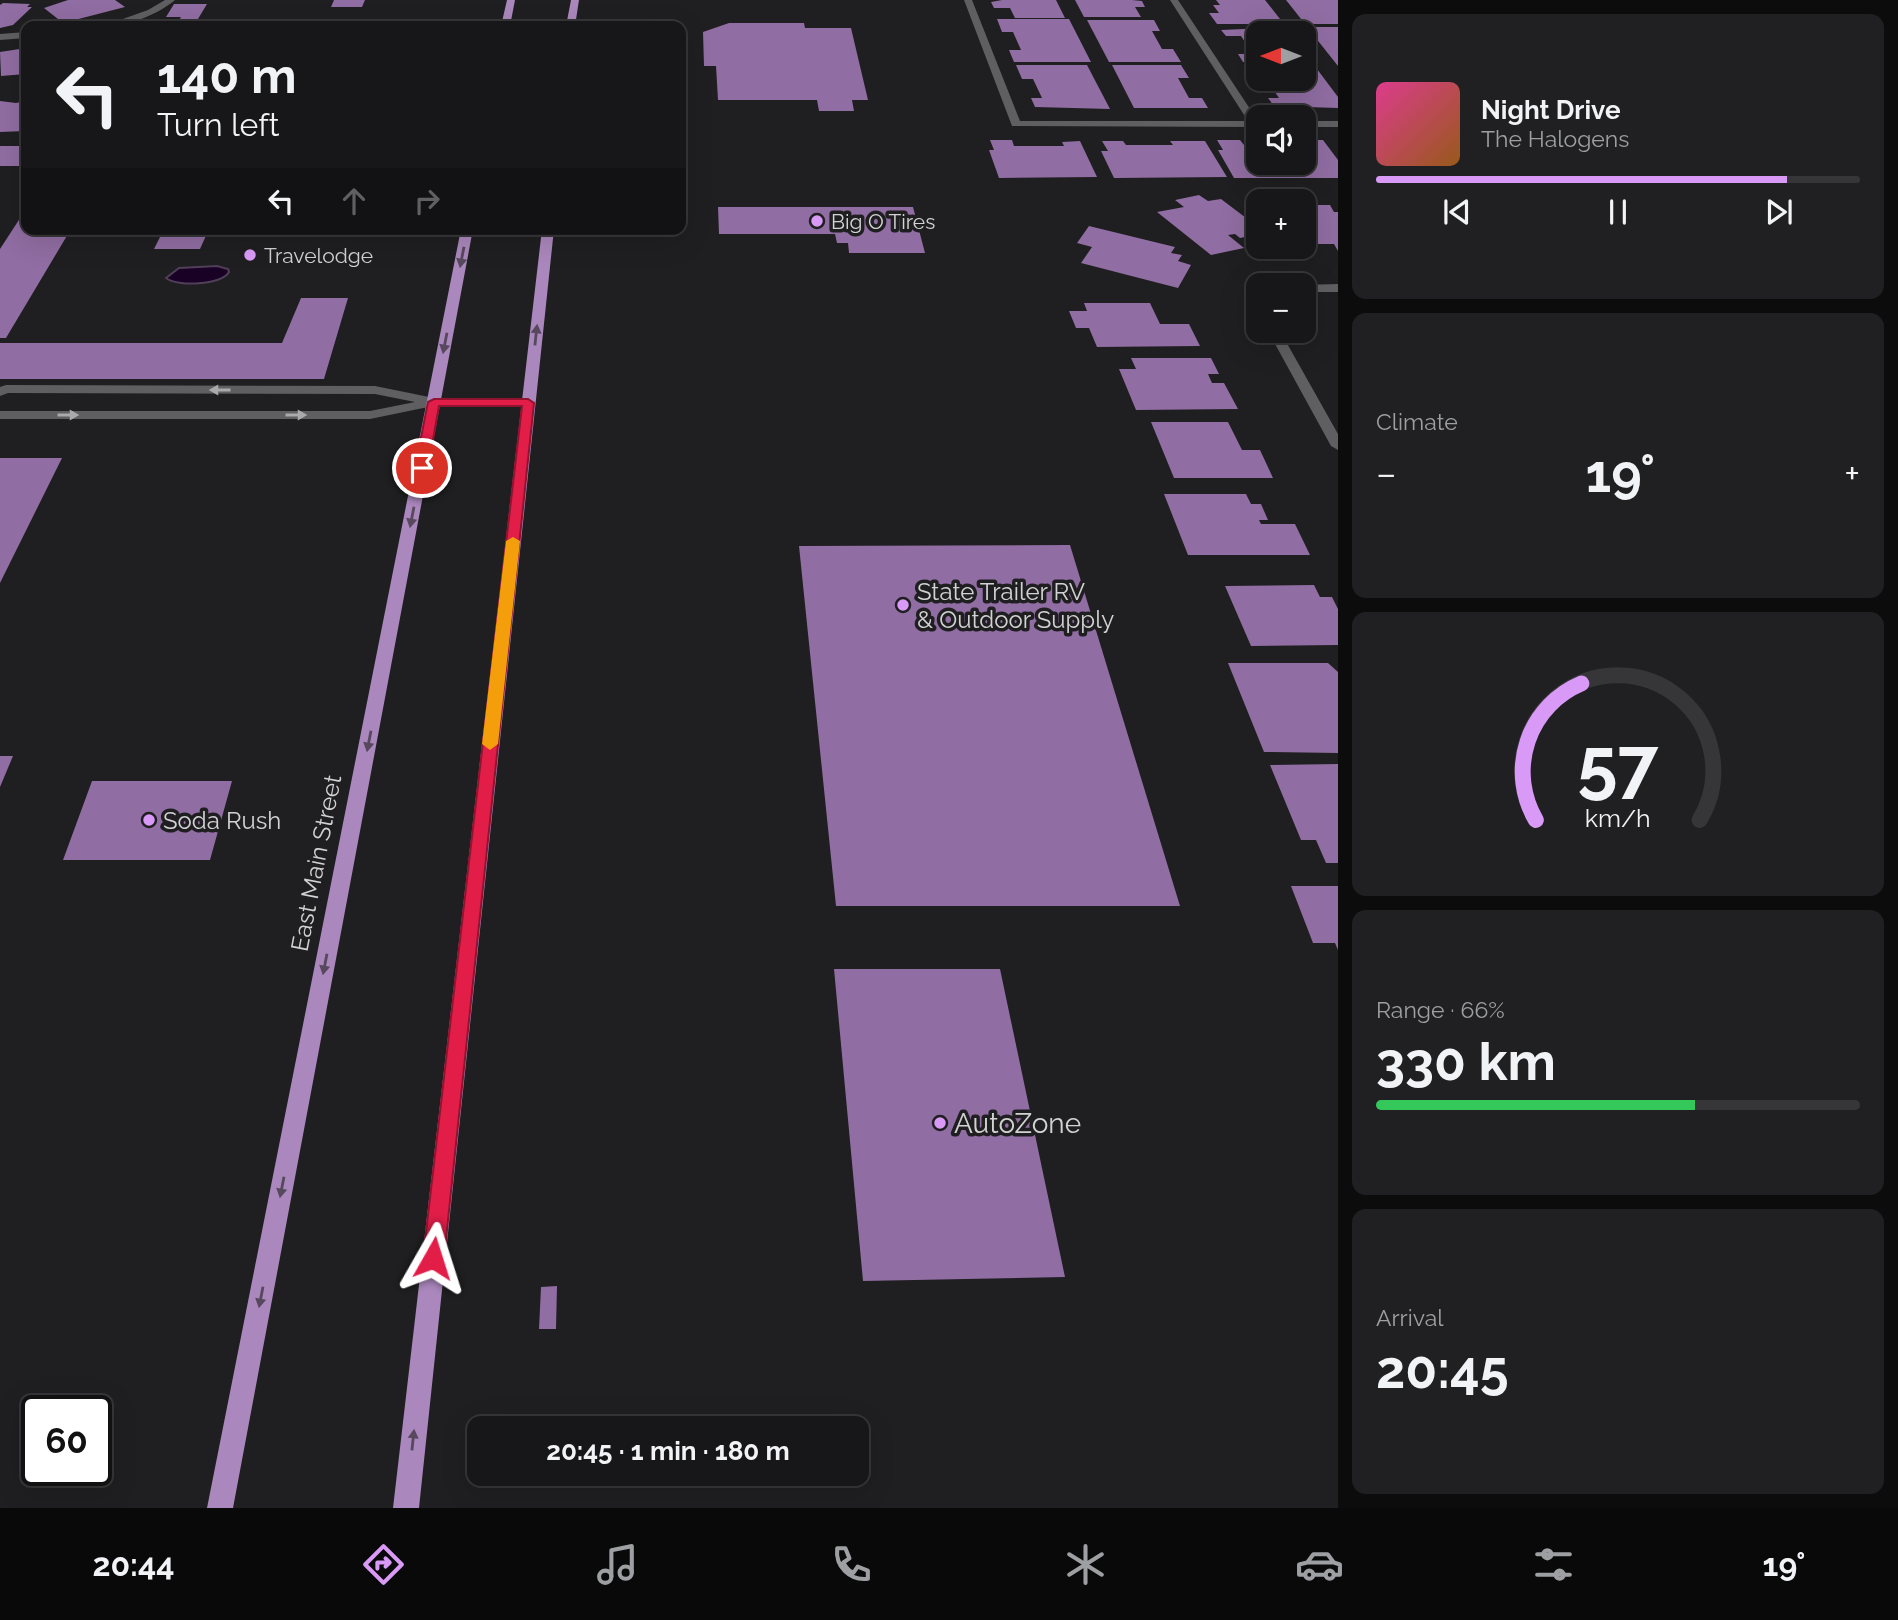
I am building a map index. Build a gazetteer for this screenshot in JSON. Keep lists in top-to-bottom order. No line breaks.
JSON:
{"streets":{"main road":["East Main Street"]},"places":["Big O Tires","Travelodge","State Trailer RV & Outdoor Supply","Soda Rush","AutoZone"],"north":"left","page":{"map_buttons":["+","−"],"turn":["140 m","Turn left"],"song":["Night Drive","The Halogens"],"tile":["Climate",["Range · 66%","330 km"],["Arrival","20:45"]],"heat":["−","19°","+"],"limit":"60","trip":"20:45 · 1 min · 180 m","tabs":["20:44","19°"],"gauge":["57","km/h"]}}
